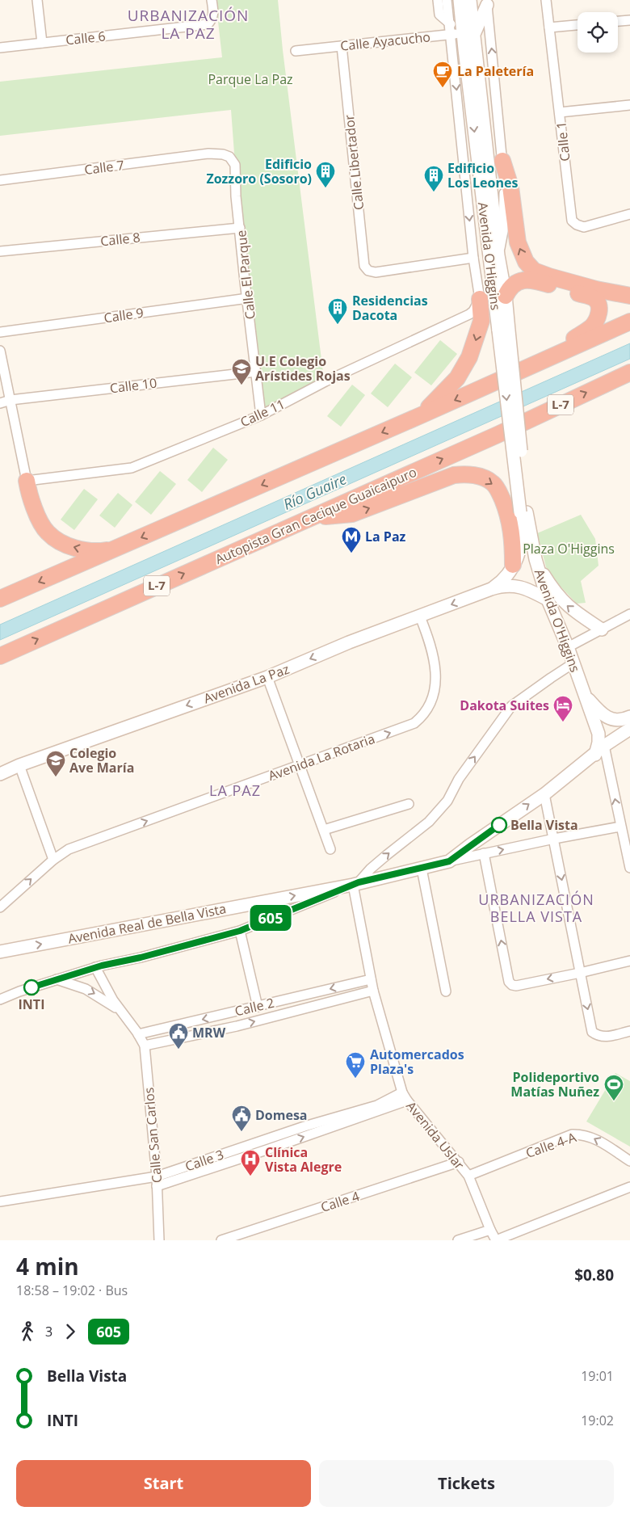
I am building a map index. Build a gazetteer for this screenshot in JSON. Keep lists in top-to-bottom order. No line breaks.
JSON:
{"streets":{"highway":["L-7","Autopista Gran Cacique Guaicaipuro"],"main road":["Avenida O'Higgins","Avenida La Paz","Avenida Real de Bella Vista"],"street":["Calle 6","Calle Ayacucho","Calle 1","Calle Libertador","Calle 7","Calle 8","Calle El Parque","Calle 9","Calle 10","Calle 11","Avenida La Rotaria","Calle 2","Calle San Carlos","Avenida Uslar","Calle 4-A","Calle 3","Calle 4"]},"crossings":[["Calle Ayacucho","Calle Libertador"],["Calle Ayacucho","Avenida O'Higgins"],["Calle Libertador","Avenida O'Higgins"],["Calle 7","Calle El Parque"],["Calle 8","Calle El Parque"],["Avenida O'Higgins","Calle 11"],["Avenida O'Higgins","Avenida La Paz"],["Avenida O'Higgins","Avenida Real de Bella Vista"],["Calle El Parque","Calle 9"],["Calle El Parque","Calle 10"],["Calle El Parque","Calle 11"],["Avenida La Paz","Avenida La Rotaria"],["Avenida Real de Bella Vista","Avenida Uslar"],["Calle 2","Calle San Carlos"],["Calle 2","Avenida Uslar"],["Calle San Carlos","Calle 3"],["Avenida Uslar","Calle 4-A"],["Avenida Uslar","Calle 3"],["Avenida Uslar","Calle 4"]],"one_way":["Avenida La Paz","Avenida Real de Bella Vista"],"districts":["URBANIZACIÓN LA PAZ","LA PAZ","URBANIZACIÓN BELLA VISTA"],"water":["Río Guaire"],"parks":["Parque La Paz","Plaza O'Higgins"],"places":{"cafe":["La Paletería"],"building":["Edificio Zozzoro (Sosoro)","Edificio Los Leones","Residencias Dacota"],"school or university":["U.E Colegio Arístides Rojas","Colegio Ave María"],"metro station":["La Paz"],"hotel":["Dakota Suites"],"other":["Bella Vista","INTI"],"public building":["MRW","Domesa"],"supermarket":["Automercados Plaza's"],"sports":["Polideportivo Matías Nuñez"],"hospital":["Clínica Vista Alegre"]},"lines":["bus line 605"],"page":{"on_map":"605","heading":["4 min","18:58 – 19:02 · Bus","$0.80"],"legs":["3","605"],"list":[{"name":"Bella Vista","value":"19:01"},{"name":"INTI","value":"19:02"}],"buttons":["Start","Tickets"]}}
